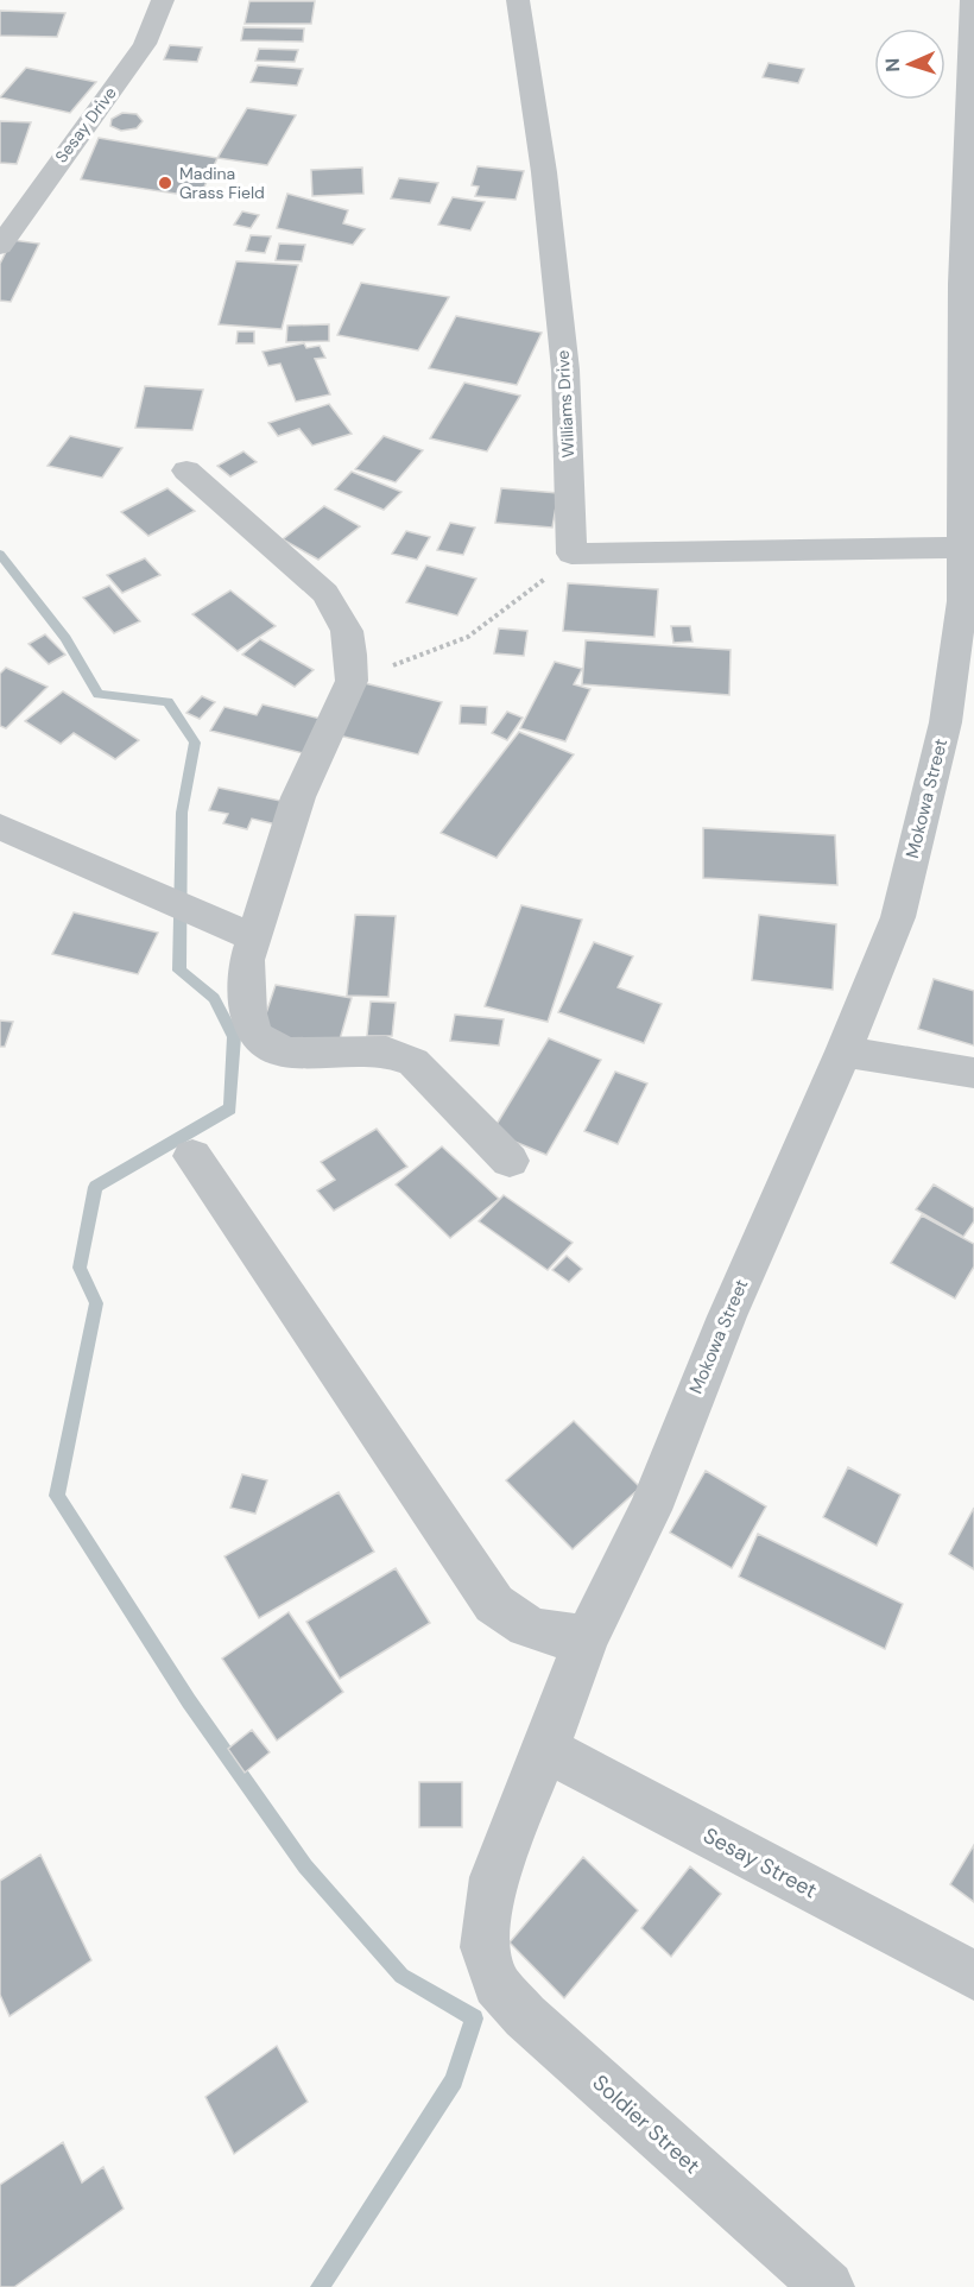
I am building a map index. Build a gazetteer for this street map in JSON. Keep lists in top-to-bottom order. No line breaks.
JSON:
{"streets":{"street":["Sesay Drive","Williams Drive","Mokowa Street","Sesay Street","Soldier Street"]},"crossings":[["Mokowa Street","Sesay Street"],["Mokowa Street","Soldier Street"]],"places":["Madina Grass Field"],"north":"left"}
